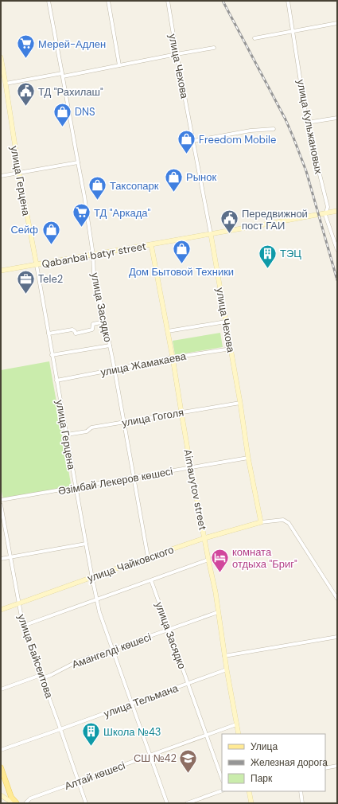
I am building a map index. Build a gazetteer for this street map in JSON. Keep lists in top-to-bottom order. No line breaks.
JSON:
{"streets":{"street":["улица Чехова","улица Кульжановых","улица Герцена","Qabanbai batyr street","улица Засядко","улица Жамакаева","улица Гоголя","Әзімбай Лекеров көшесі","Aimauytov street","улица Чайковского","Амангелді көшесі","улица Байсеитова","улица Тельмана","Алтай көшесі"]},"crossings":[["улица Чехова","Qabanbai batyr street"],["улица Чехова","улица Жамакаева"],["улица Чехова","улица Гоголя"],["улица Чехова","Әзімбай Лекеров көшесі"],["улица Чехова","улица Чайковского"],["улица Герцена","Qabanbai batyr street"],["улица Герцена","улица Жамакаева"],["улица Герцена","улица Гоголя"],["улица Герцена","Әзімбай Лекеров көшесі"],["улица Герцена","улица Чайковского"],["улица Герцена","Амангелді көшесі"],["улица Герцена","улица Тельмана"],["улица Герцена","Алтай көшесі"],["Qabanbai batyr street","улица Засядко"],["Qabanbai batyr street","Aimauytov street"],["улица Засядко","улица Жамакаева"],["улица Засядко","улица Гоголя"],["улица Засядко","Әзімбай Лекеров көшесі"],["улица Засядко","улица Чайковского"],["улица Засядко","Амангелді көшесі"],["улица Засядко","улица Тельмана"],["улица Засядко","Алтай көшесі"],["улица Жамакаева","Aimauytov street"],["улица Гоголя","Aimauytov street"],["Әзімбай Лекеров көшесі","Aimauytov street"],["Aimauytov street","улица Чайковского"],["Aimauytov street","Амангелді көшесі"],["Aimauytov street","улица Тельмана"],["Aimauytov street","Алтай көшесі"],["улица Чайковского","улица Байсеитова"],["Амангелді көшесі","улица Байсеитова"],["улица Байсеитова","улица Тельмана"],["улица Байсеитова","Алтай көшесі"]],"places":{"supermarket":["Мерей-Адлен","ТД \"Аркада\""],"public building":["ТД \"Рахилаш\"","Передвижной пост ГАИ"],"shop":["DNS","Freedom Mobile","Рынок","Таксопарк","Сейф","Дом Бытовой Техники"],"building":["ТЭЦ","Школа №43"],"office":["Tele2"],"hotel":["комната отдыха \"Бриг\""],"school or university":["СШ №42"]},"legend":["Улица","Железная дорога","Парк"]}
